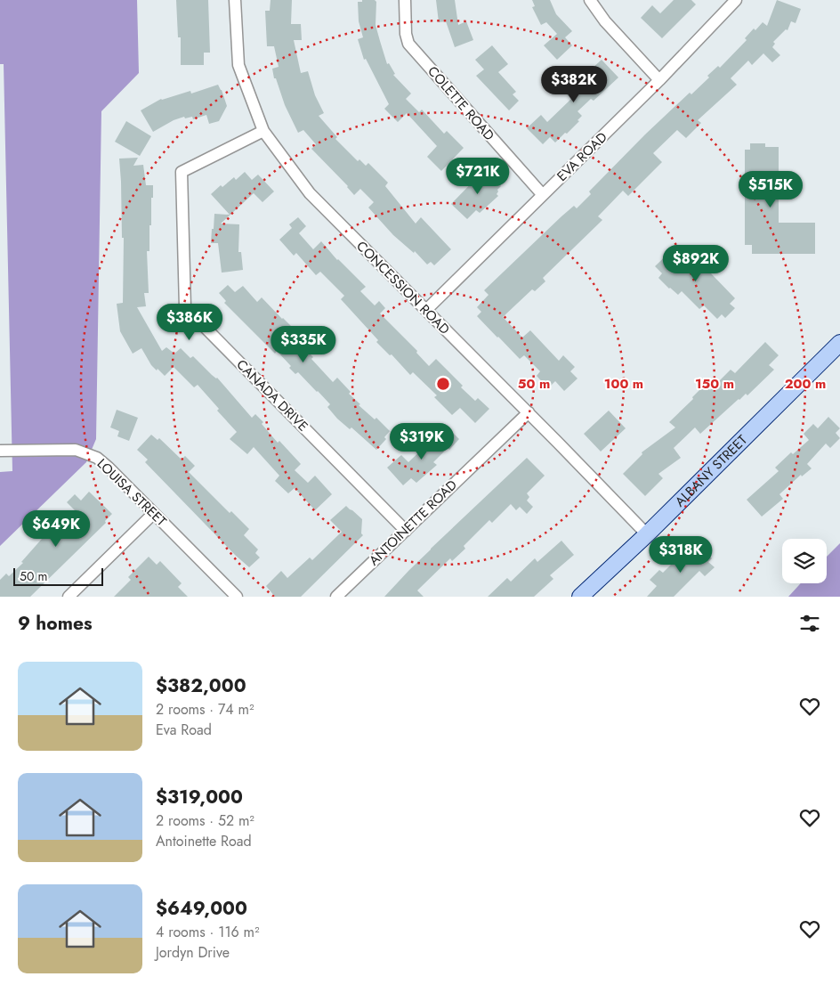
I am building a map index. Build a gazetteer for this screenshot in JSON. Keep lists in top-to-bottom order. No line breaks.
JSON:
{"streets":{"street":["COLETTE ROAD","EVA ROAD","CONCESSION ROAD","CANADA DRIVE","ALBANY STREET","LOUISA STREET","ANTOINETTE ROAD"]},"crossings":[["COLETTE ROAD","EVA ROAD"],["EVA ROAD","CONCESSION ROAD"],["CONCESSION ROAD","CANADA DRIVE"],["CONCESSION ROAD","ALBANY STREET"],["CONCESSION ROAD","ANTOINETTE ROAD"],["CANADA DRIVE","ANTOINETTE ROAD"]],"scale_bar":"50 m","page":{"price":["$382K","$721K","$515K","$892K","$386K","$335K","$319K","$649K","$318K"],"scale":"50 m","heading":"9 homes","list":[{"name":"$382,000","note":"2 rooms · 74 m² · Eva Road"},{"name":"$319,000","note":"2 rooms · 52 m² · Antoinette Road"},{"name":"$649,000","note":"4 rooms · 116 m² · Jordyn Drive"}]},"rings":["50 m","100 m","150 m","200 m"]}
